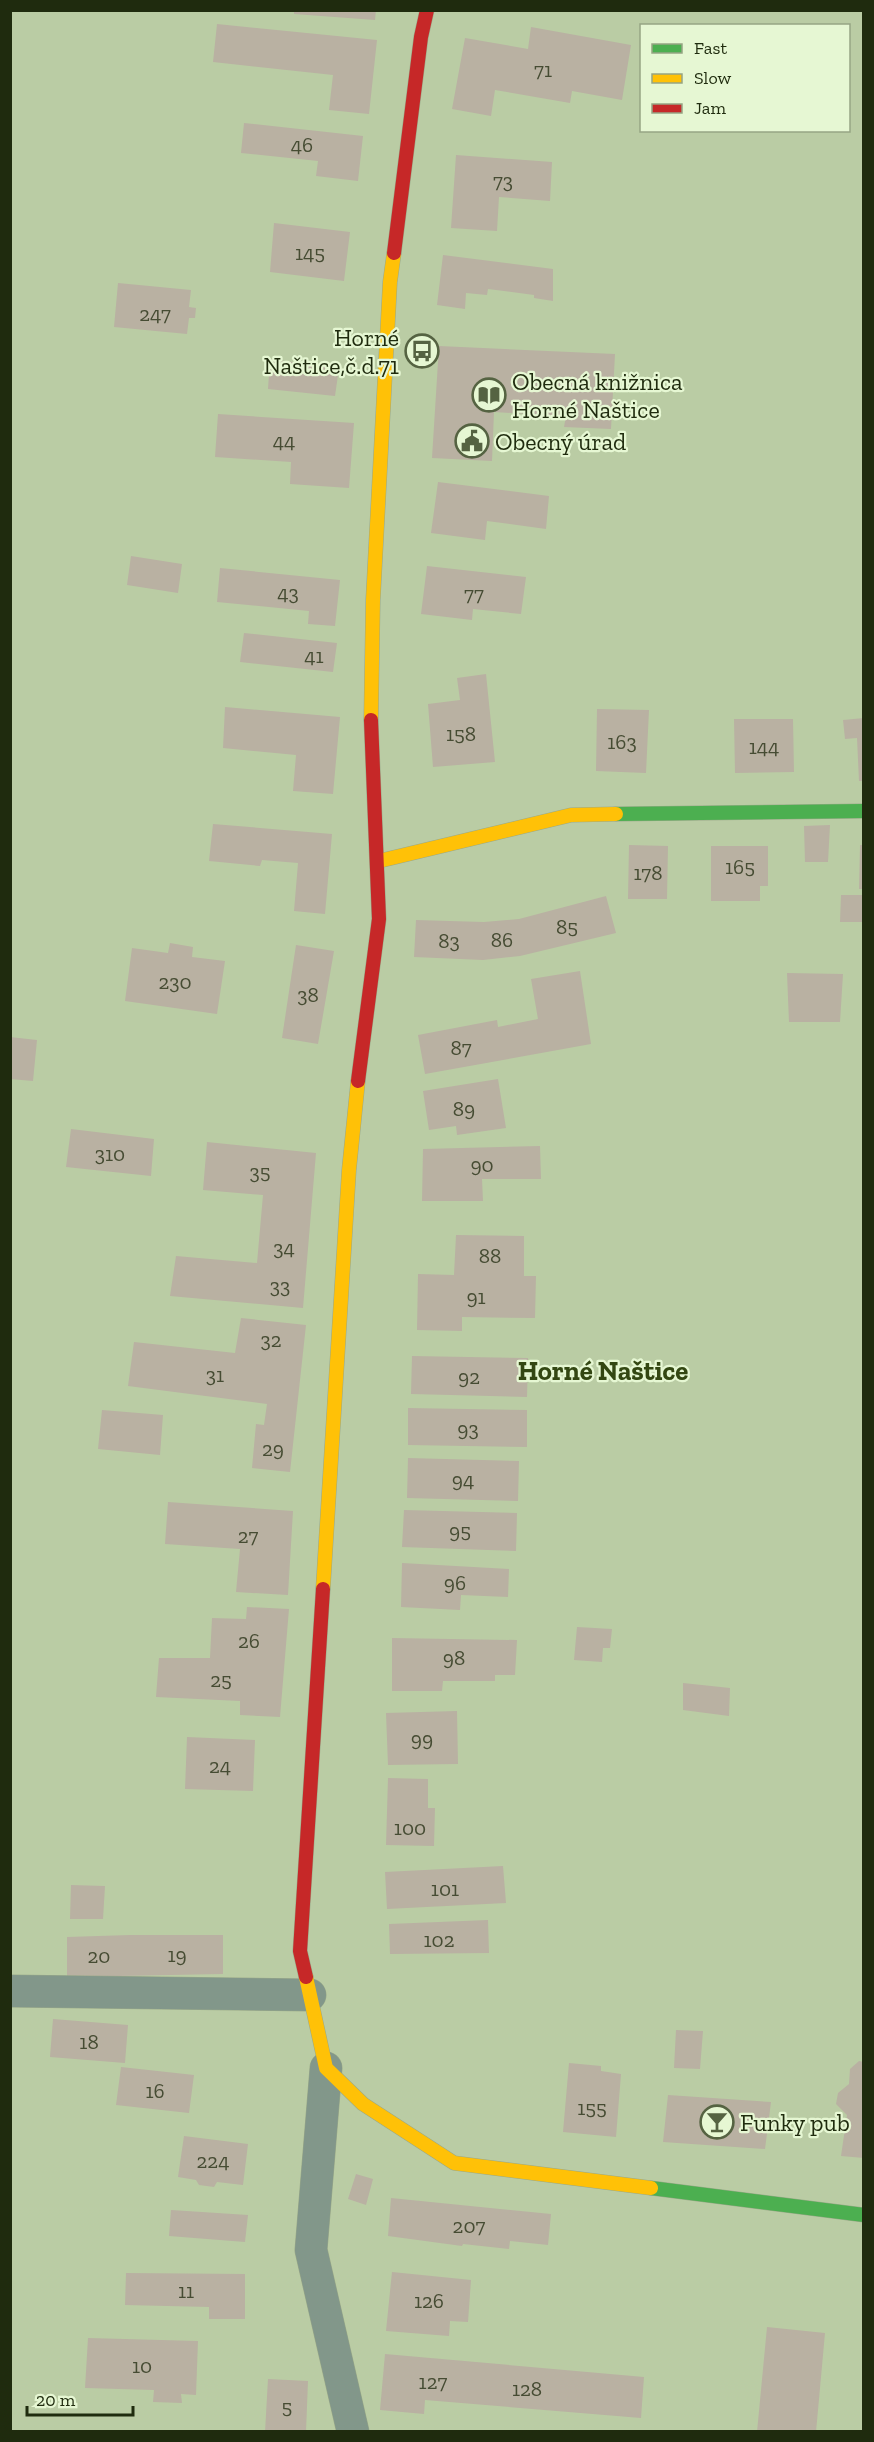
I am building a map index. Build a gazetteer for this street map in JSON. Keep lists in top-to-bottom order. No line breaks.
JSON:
{"districts":["Horné Naštice"],"places":{"bus stop":["Horné Naštice,č.d.71"],"library":["Obecná knižnica Horné Naštice"],"public building":["Obecný úrad"],"bar":["Funky pub"]},"house_numbers":["71","46","73","145","247","44","43","77","41","158","163","144","165","178","85","86","83","230","38","87","89","310","90","35","34","88","33","91","32","31","92","93","29","94","95","27","96","26","98","25","99","24","100","101","102","19","20","18","16","155","224","207","11","126","10","127","128","5"],"legend":["Fast","Slow","Jam"],"scale_bar":"20 m"}
